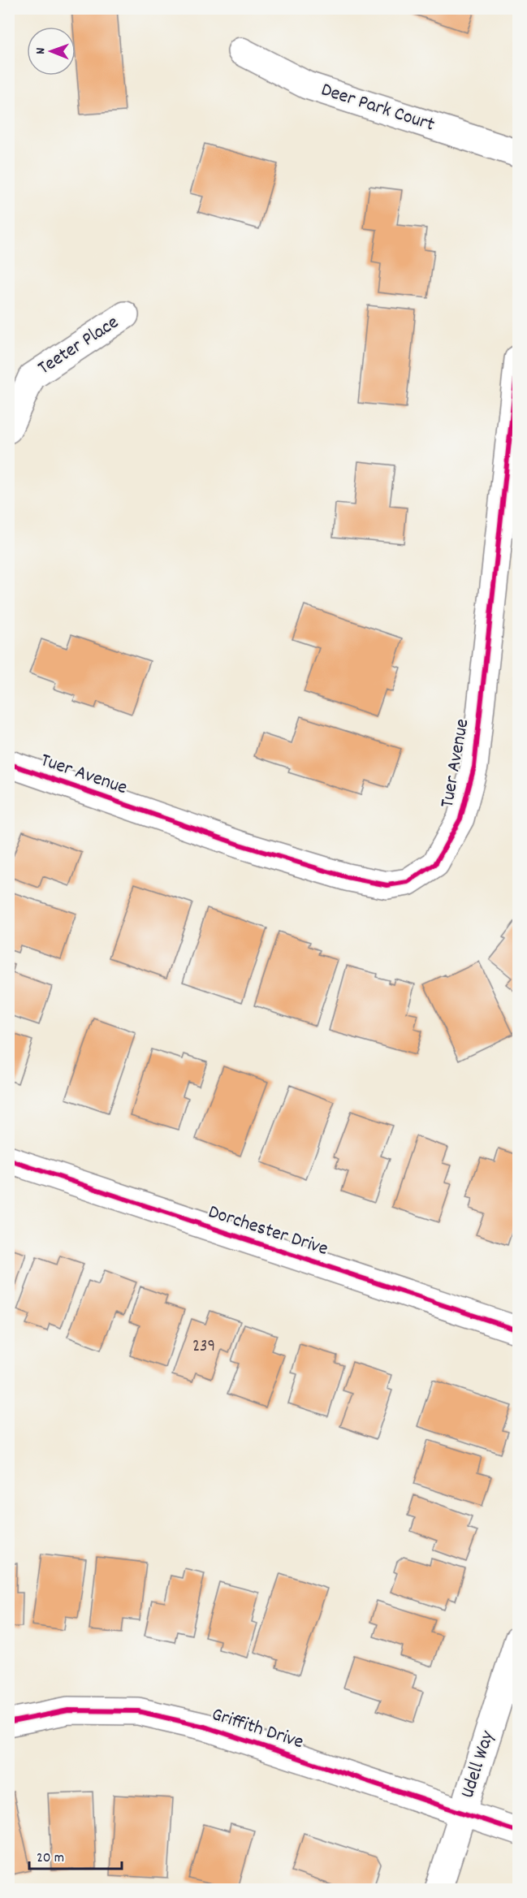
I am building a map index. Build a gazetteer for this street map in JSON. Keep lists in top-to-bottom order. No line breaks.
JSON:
{"streets":{"street":["Deer Park Court","Teeter Place","Tuer Avenue","Dorchester Drive","Griffith Drive","Udell Way"]},"crossings":[["Griffith Drive","Udell Way"]],"house_numbers":["239"],"scale_bar":"20 m","north":"left"}
